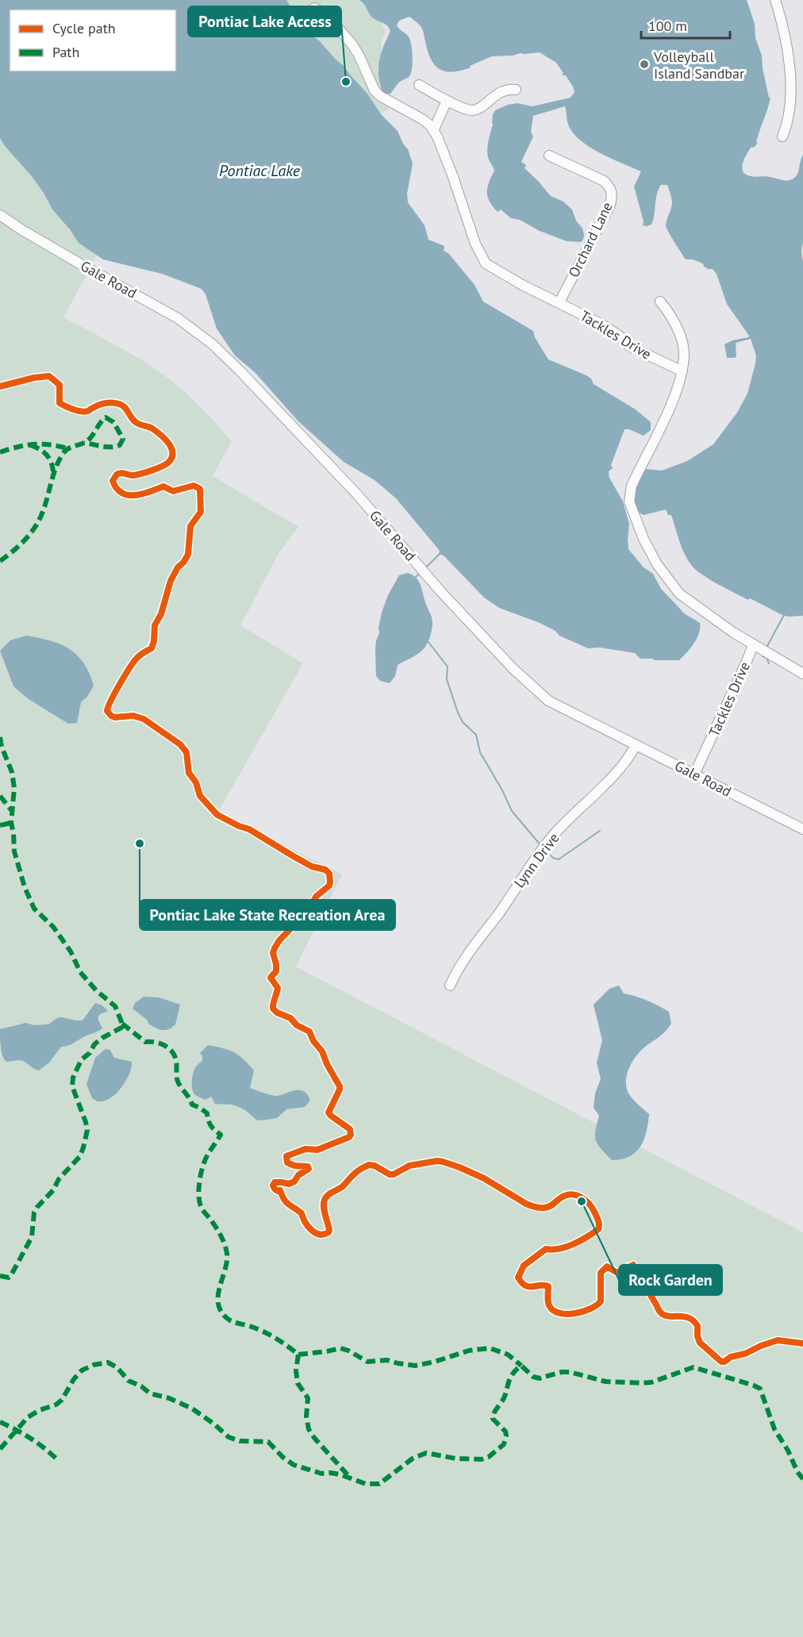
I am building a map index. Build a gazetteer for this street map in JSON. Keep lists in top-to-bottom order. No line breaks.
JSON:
{"streets":{"street":["Orchard Lane","Gale Road","Tackles Drive","Lynn Drive"]},"crossings":[["Orchard Lane","Tackles Drive"],["Gale Road","Tackles Drive"],["Gale Road","Lynn Drive"]],"water":["Pontiac Lake"],"places":["Volleyball Island Sandbar","Pontiac Lake Access","Pontiac Lake State Recreation Area","Rock Garden"],"legend":["Cycle path","Path"],"scale_bar":"100 m"}
